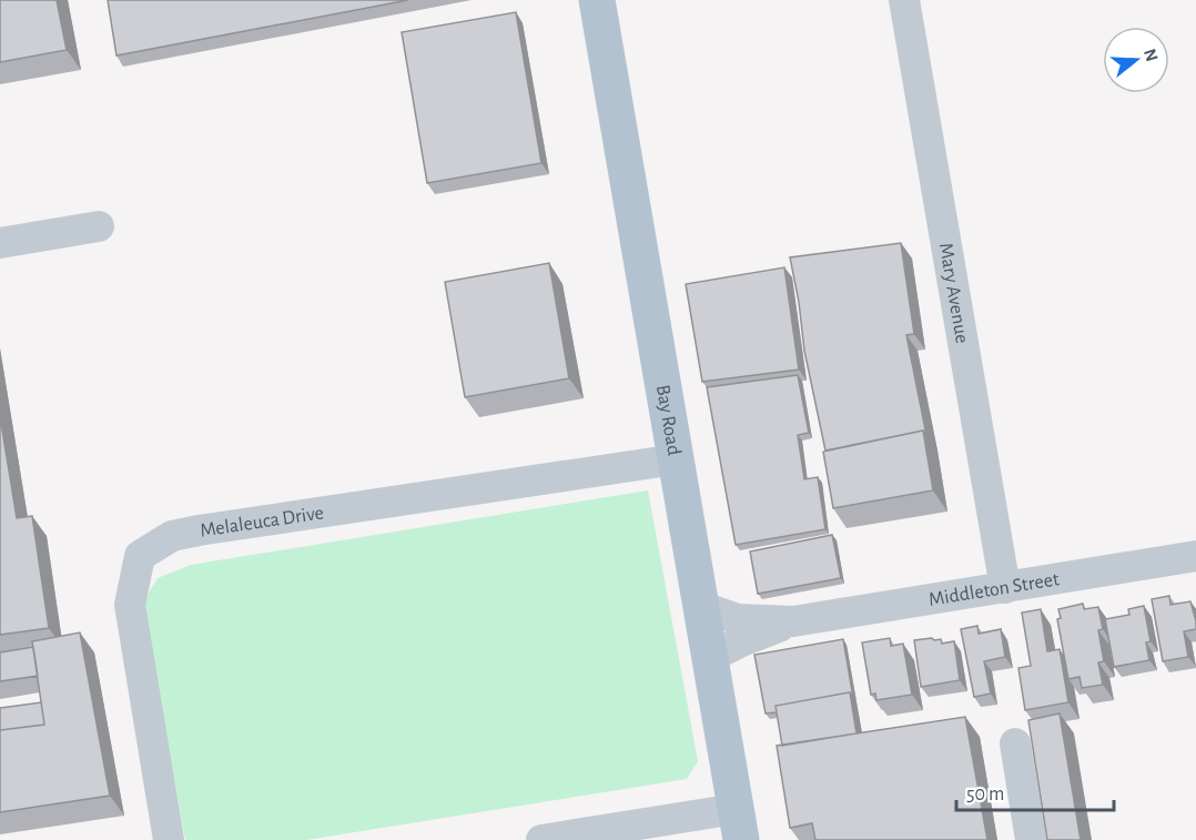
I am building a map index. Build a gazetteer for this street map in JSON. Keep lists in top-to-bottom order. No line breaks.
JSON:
{"streets":{"main road":["Bay Road"],"street":["Mary Avenue","Melaleuca Drive","Middleton Street"]},"crossings":[["Mary Avenue","Middleton Street"],["Bay Road","Melaleuca Drive"],["Bay Road","Middleton Street"]],"scale_bar":"50 m","north":"right"}
